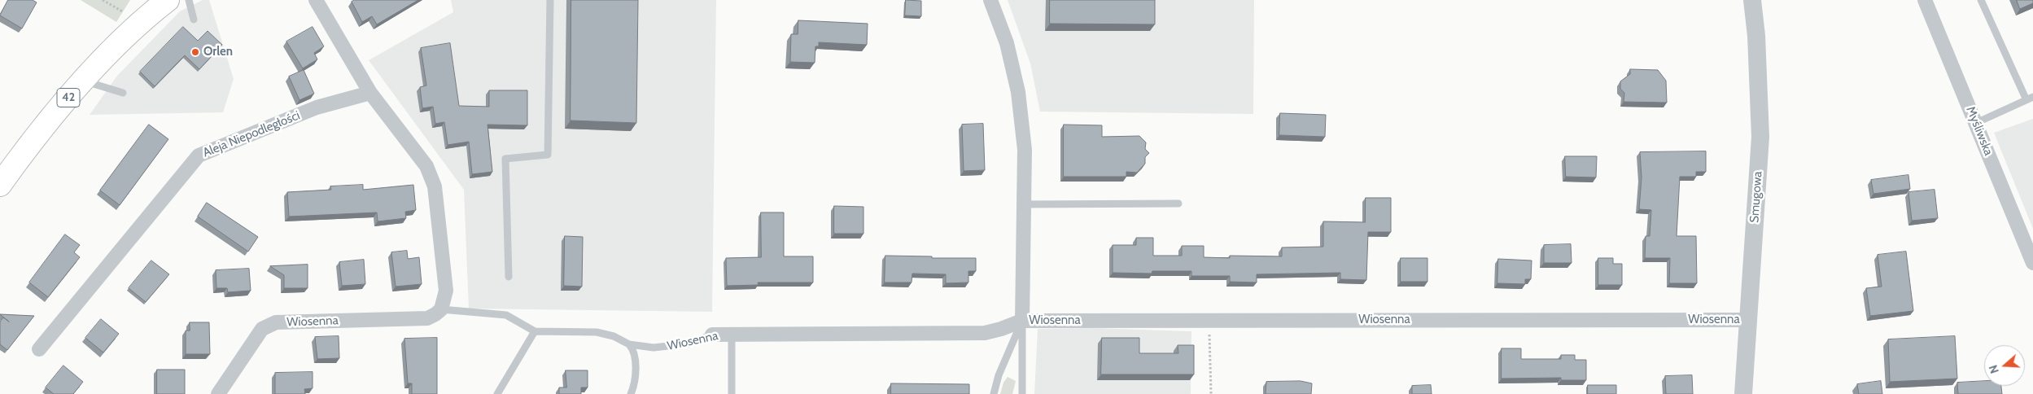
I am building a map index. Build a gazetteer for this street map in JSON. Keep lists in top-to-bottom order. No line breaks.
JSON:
{"streets":{"main road":["42"],"street":["Myśliwska","Aleja Niepodległości","Smugowa","Wiosenna"]},"crossings":[["Smugowa","Wiosenna"]],"places":["Orlen"],"north":"left"}
